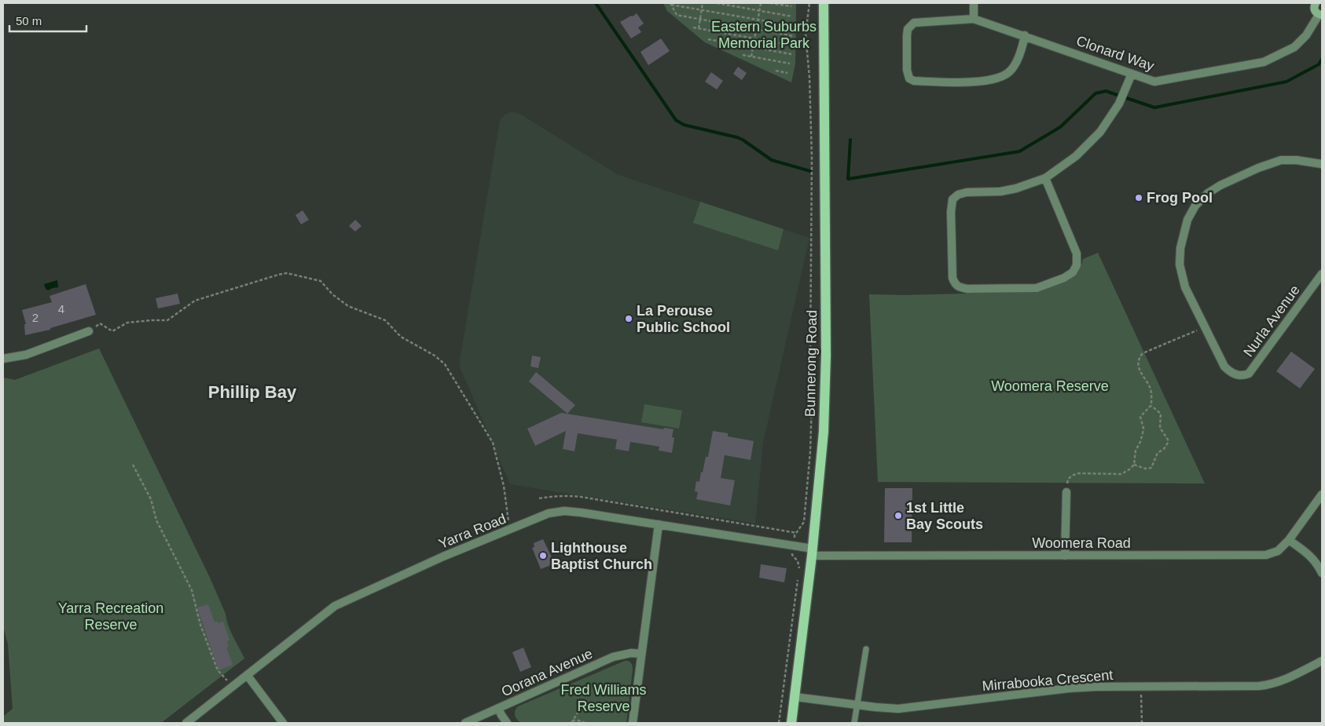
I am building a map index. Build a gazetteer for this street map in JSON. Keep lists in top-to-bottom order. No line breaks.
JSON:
{"streets":{"main road":["Bunnerong Road"],"street":["Clonard Way","Nurla Avenue","Yarra Road","Woomera Road","Oorana Avenue","Mirrabooka Crescent"]},"crossings":[["Bunnerong Road","Yarra Road"],["Bunnerong Road","Woomera Road"],["Bunnerong Road","Mirrabooka Crescent"],["Yarra Road","Woomera Road"]],"districts":["Phillip Bay"],"parks":["Eastern Suburbs Memorial Park","Woomera Reserve","Yarra Recreation Reserve","Fred Williams Reserve"],"places":["Frog Pool","La Perouse Public School","1st Little Bay Scouts","Lighthouse Baptist Church"],"house_numbers":["4","2"],"scale_bar":"50 m"}
